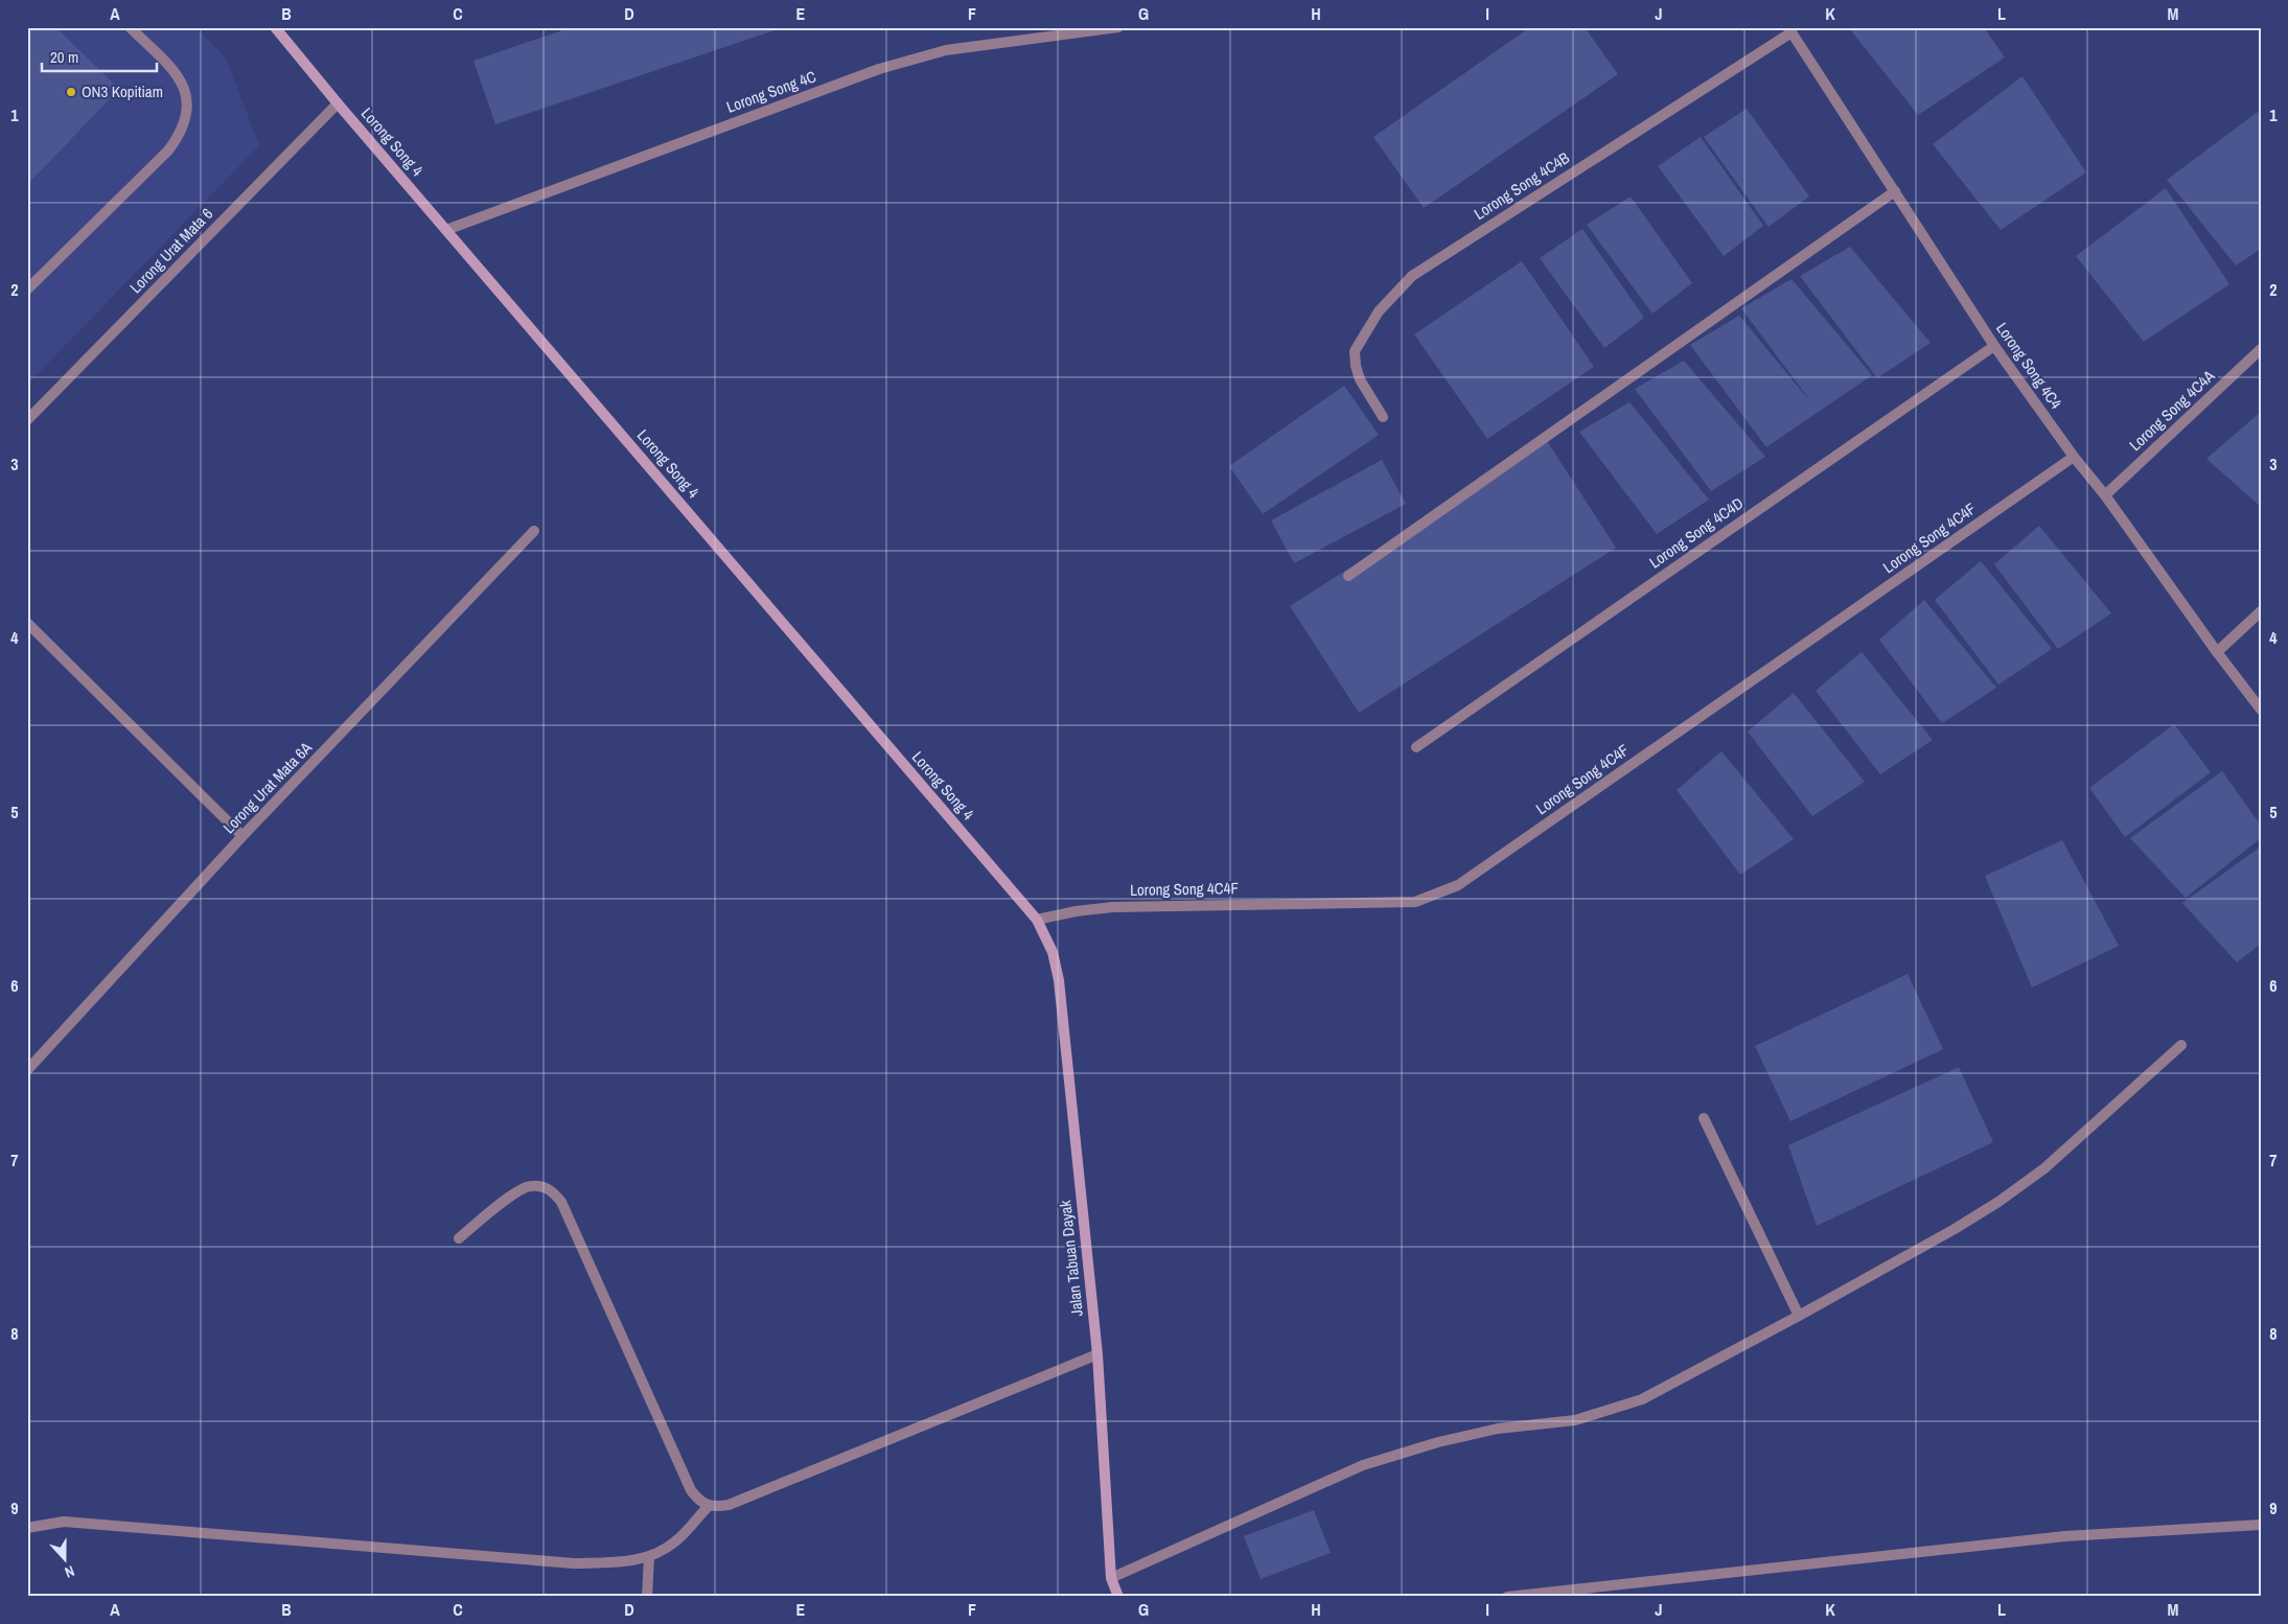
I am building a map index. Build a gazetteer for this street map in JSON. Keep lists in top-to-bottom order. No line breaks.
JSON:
{"streets":{"street":["Lorong Song 4C","Lorong Song 4","Lorong Song 4C4B","Lorong Urat Mata 6","Lorong Song 4C4","Lorong Song 4C4A","Lorong Song 4C4D","Lorong Song 4C4F","Lorong Urat Mata 6A","Jalan Tabuan Dayak"]},"crossings":[["Lorong Song 4C","Lorong Song 4"],["Lorong Song 4","Lorong Urat Mata 6"],["Lorong Song 4","Lorong Song 4C4F"],["Lorong Song 4","Jalan Tabuan Dayak"],["Lorong Song 4C4B","Lorong Song 4C4"],["Lorong Song 4C4","Lorong Song 4C4A"],["Lorong Song 4C4","Lorong Song 4C4D"],["Lorong Song 4C4","Lorong Song 4C4F"],["Lorong Song 4C4F","Jalan Tabuan Dayak"]],"places":["ON3 Kopitiam"],"scale_bar":"20 m","north":"bottom","grid":{"columns":["A","B","C","D","E","F","G","H","I","J","K","L","M"],"rows":["1","2","3","4","5","6","7","8","9"]}}
